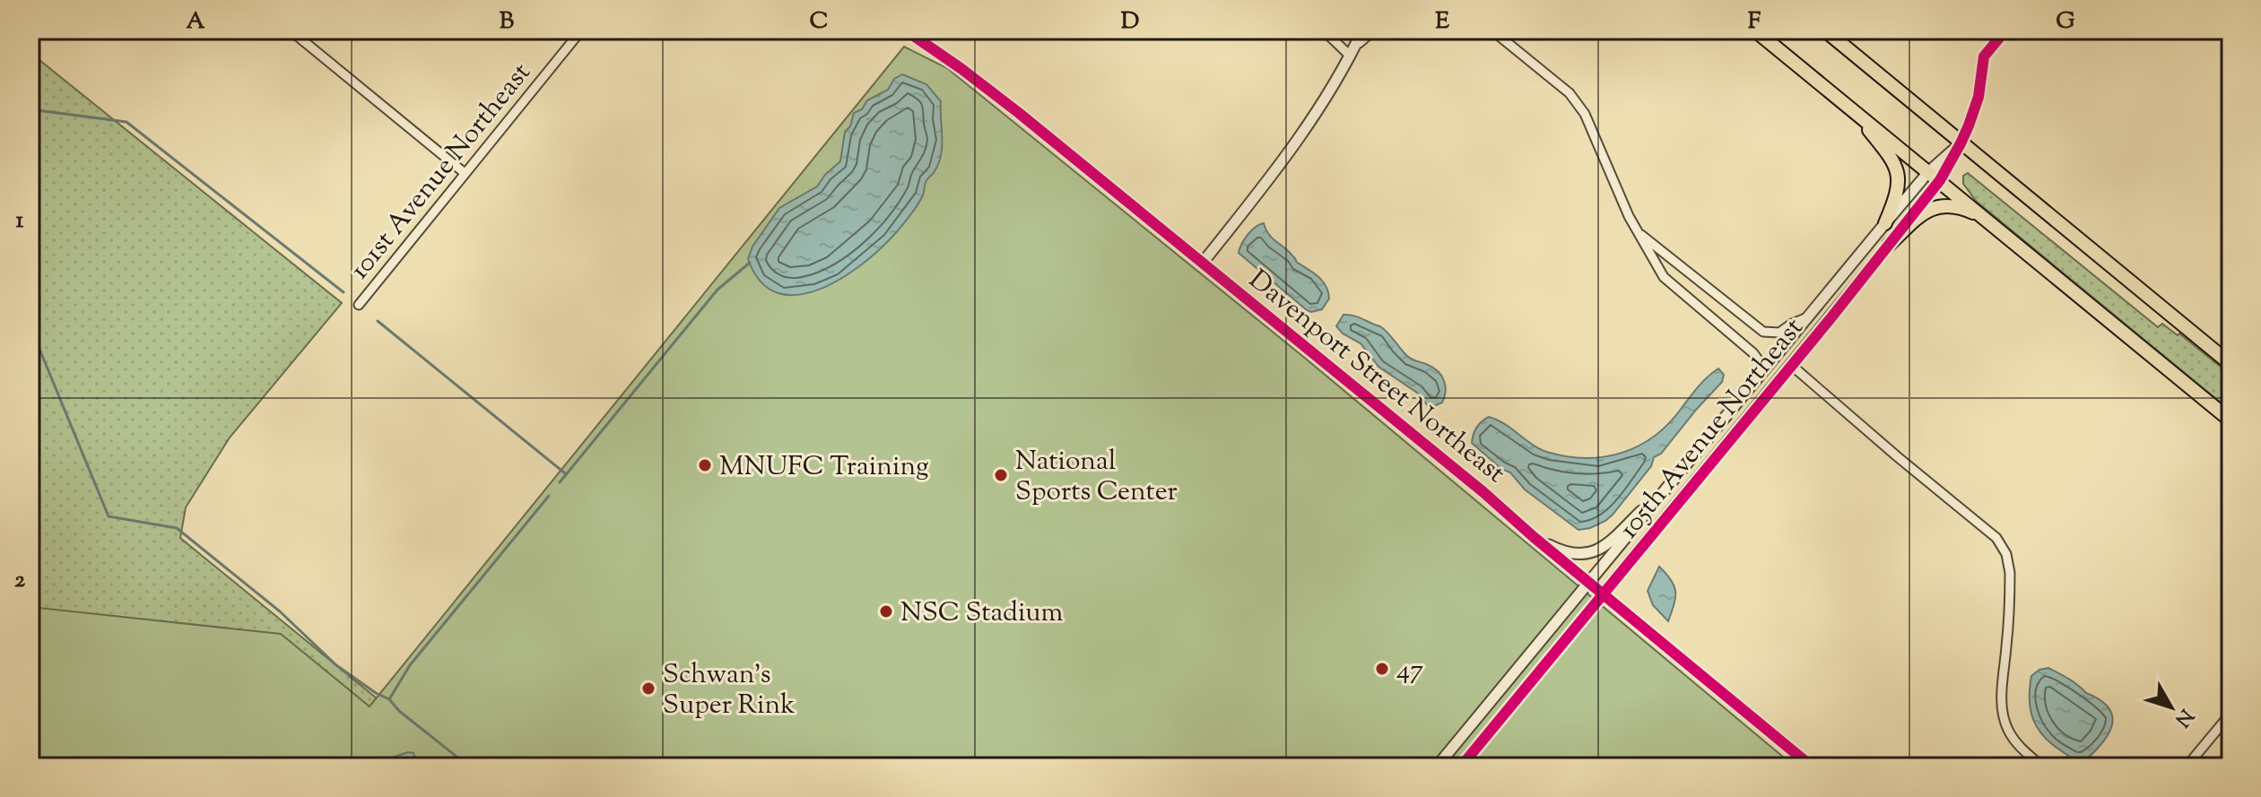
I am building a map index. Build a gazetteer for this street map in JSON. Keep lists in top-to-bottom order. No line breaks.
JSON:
{"streets":{"street":["101st Avenue Northeast","Davenport Street Northeast","105th Avenue Northeast"]},"crossings":[["Davenport Street Northeast","105th Avenue Northeast"]],"places":["MNUFC Training","National Sports Center","NSC Stadium","47","Schwan's Super Rink"],"north":"bottom right","grid":{"columns":["A","B","C","D","E","F","G"],"rows":["1","2"]}}
